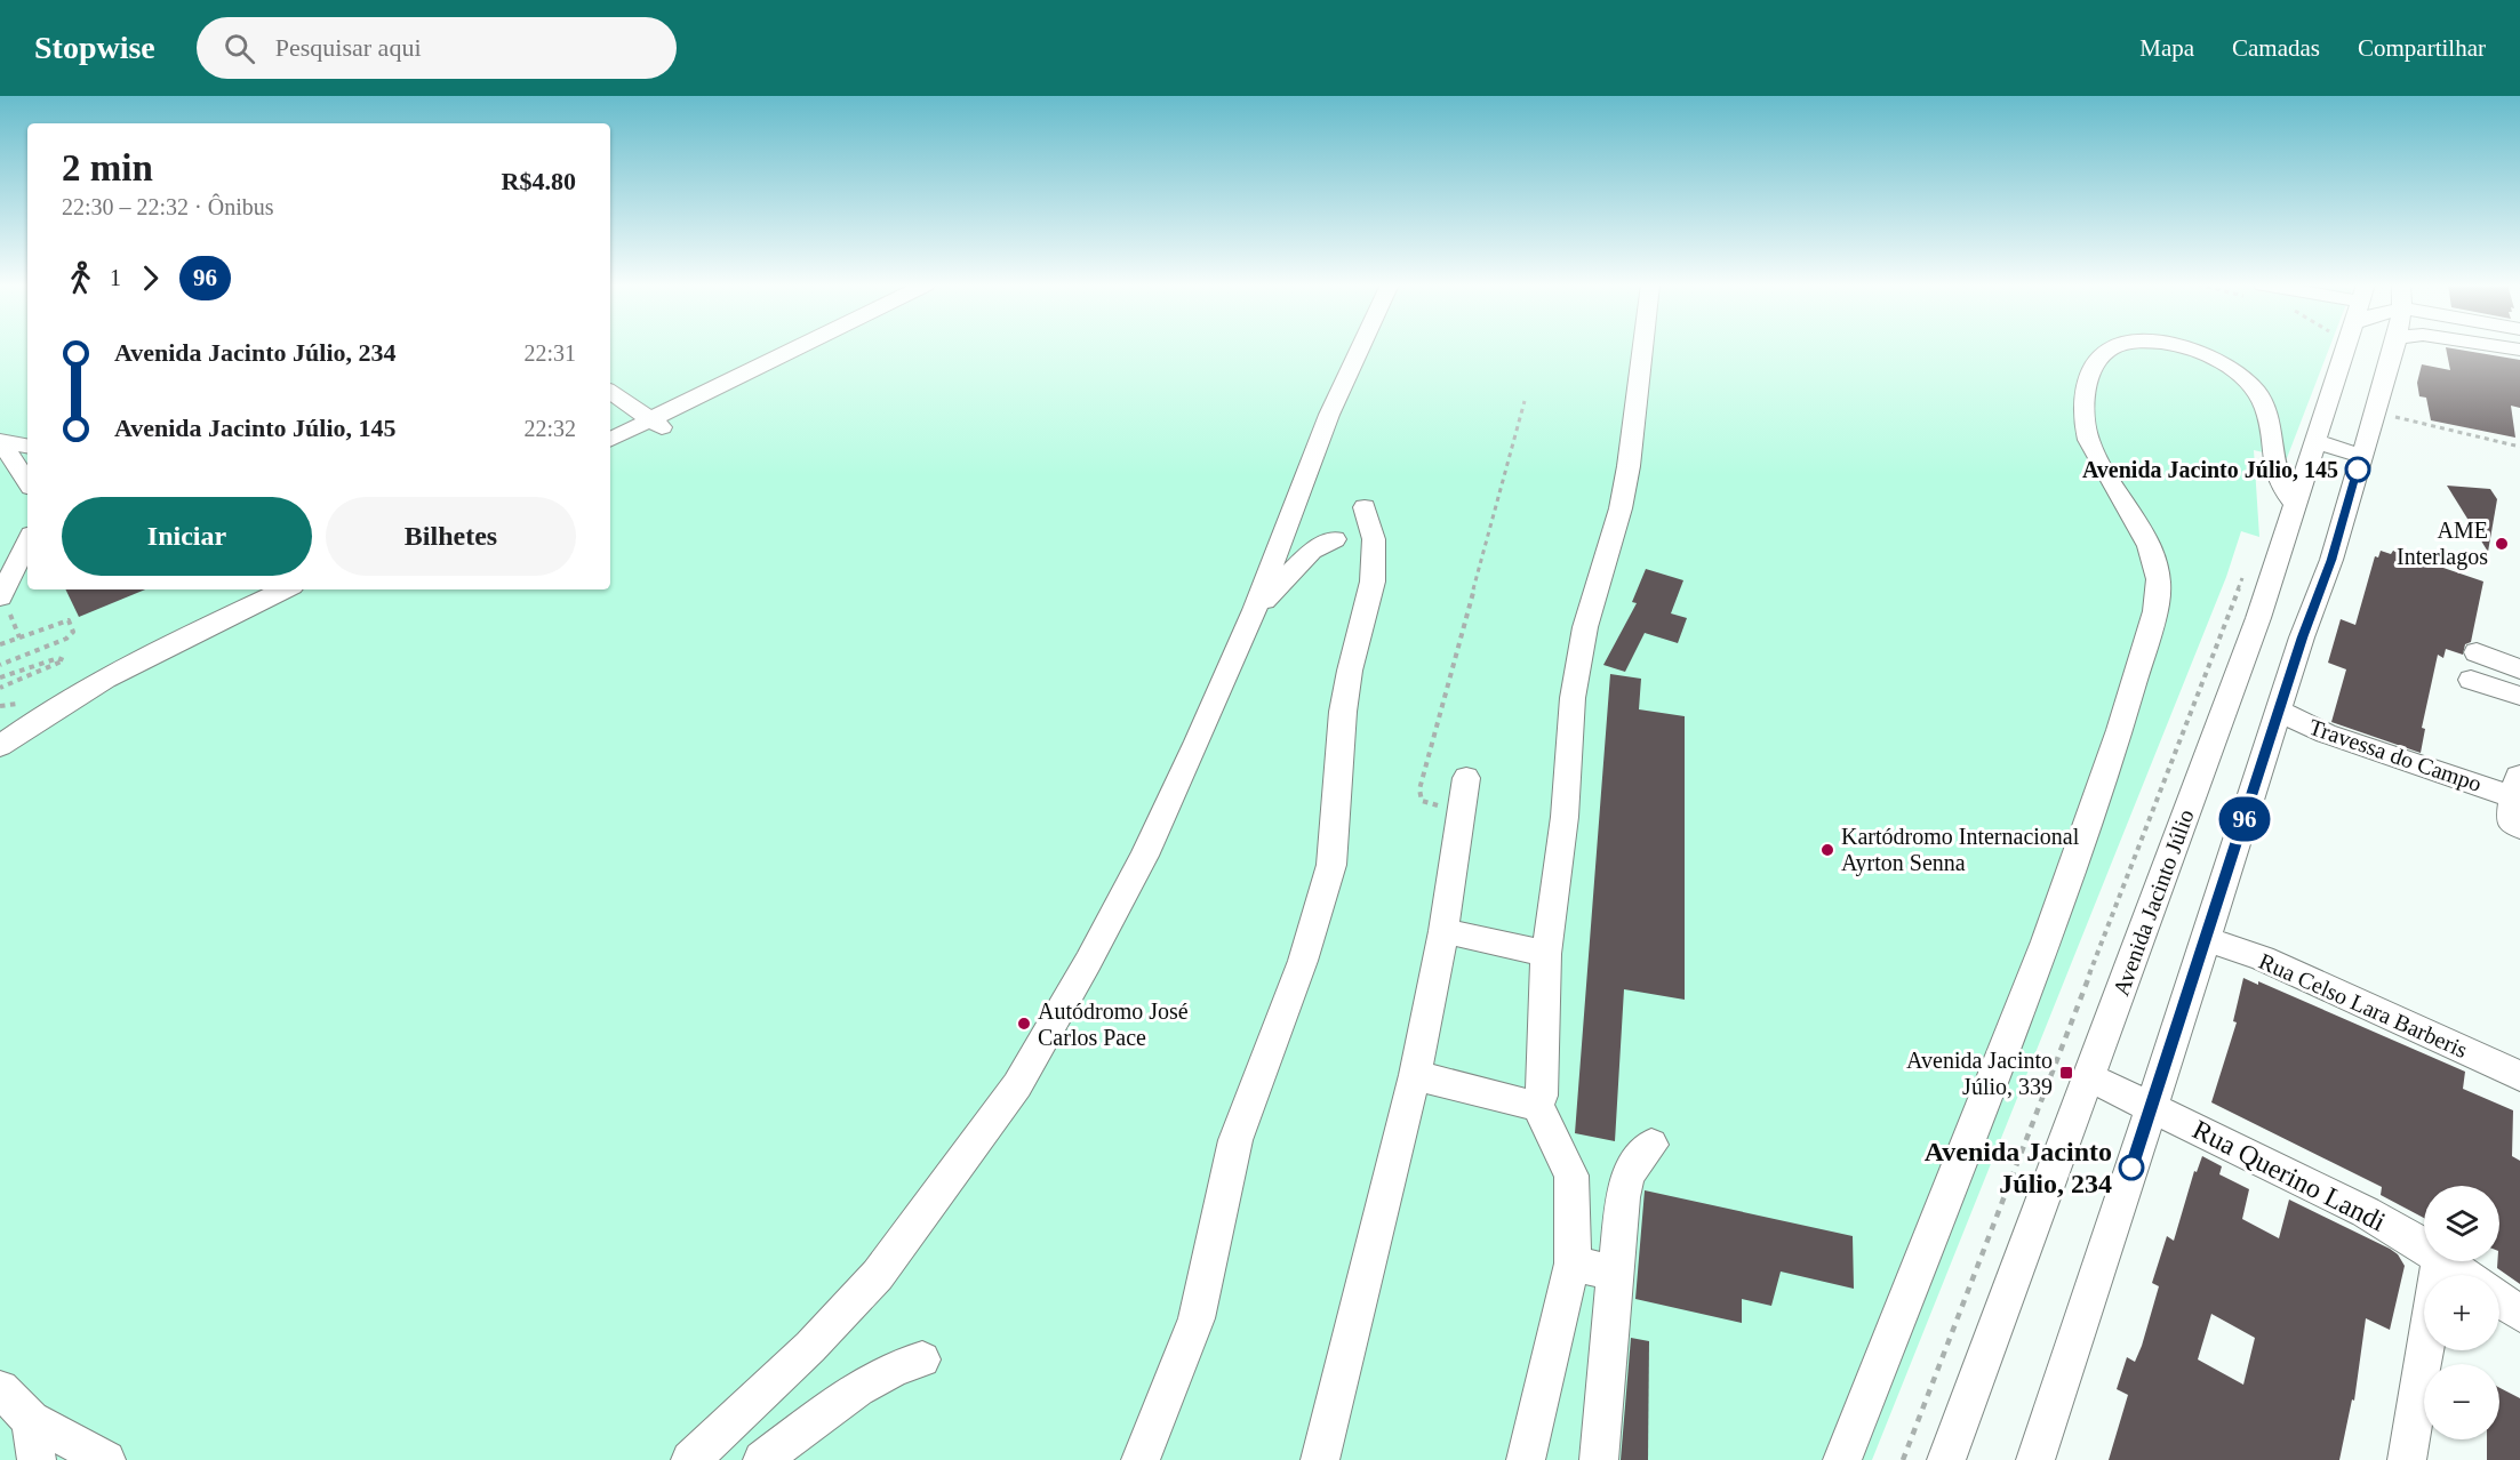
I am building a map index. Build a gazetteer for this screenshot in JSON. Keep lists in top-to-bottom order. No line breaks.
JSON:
{"streets":{"street":["Travessa do Campo","Avenida Jacinto Júlio","Rua Celso Lara Barberis","Rua Querino Landi"]},"crossings":[["Avenida Jacinto Júlio","Rua Querino Landi"]],"places":{"other":["Avenida Jacinto Júlio, 145","AME Interlagos","Kartódromo Internacional Ayrton Senna","Autódromo José Carlos Pace","Avenida Jacinto Júlio, 234"],"transit":["Avenida Jacinto Júlio, 339"]},"lines":["bus line 96"],"page":{"header":"Stopwise","search":"Pesquisar aqui","nav":["Mapa","Camadas","Compartilhar"],"on_map":"96","heading":["2 min","22:30 – 22:32 · Ônibus","R$4.80"],"legs":["1","96"],"list":[{"name":"Avenida Jacinto Júlio, 234","value":"22:31"},{"name":"Avenida Jacinto Júlio, 145","value":"22:32"}],"buttons":["Iniciar","Bilhetes"],"map_buttons":["+","−"]}}
